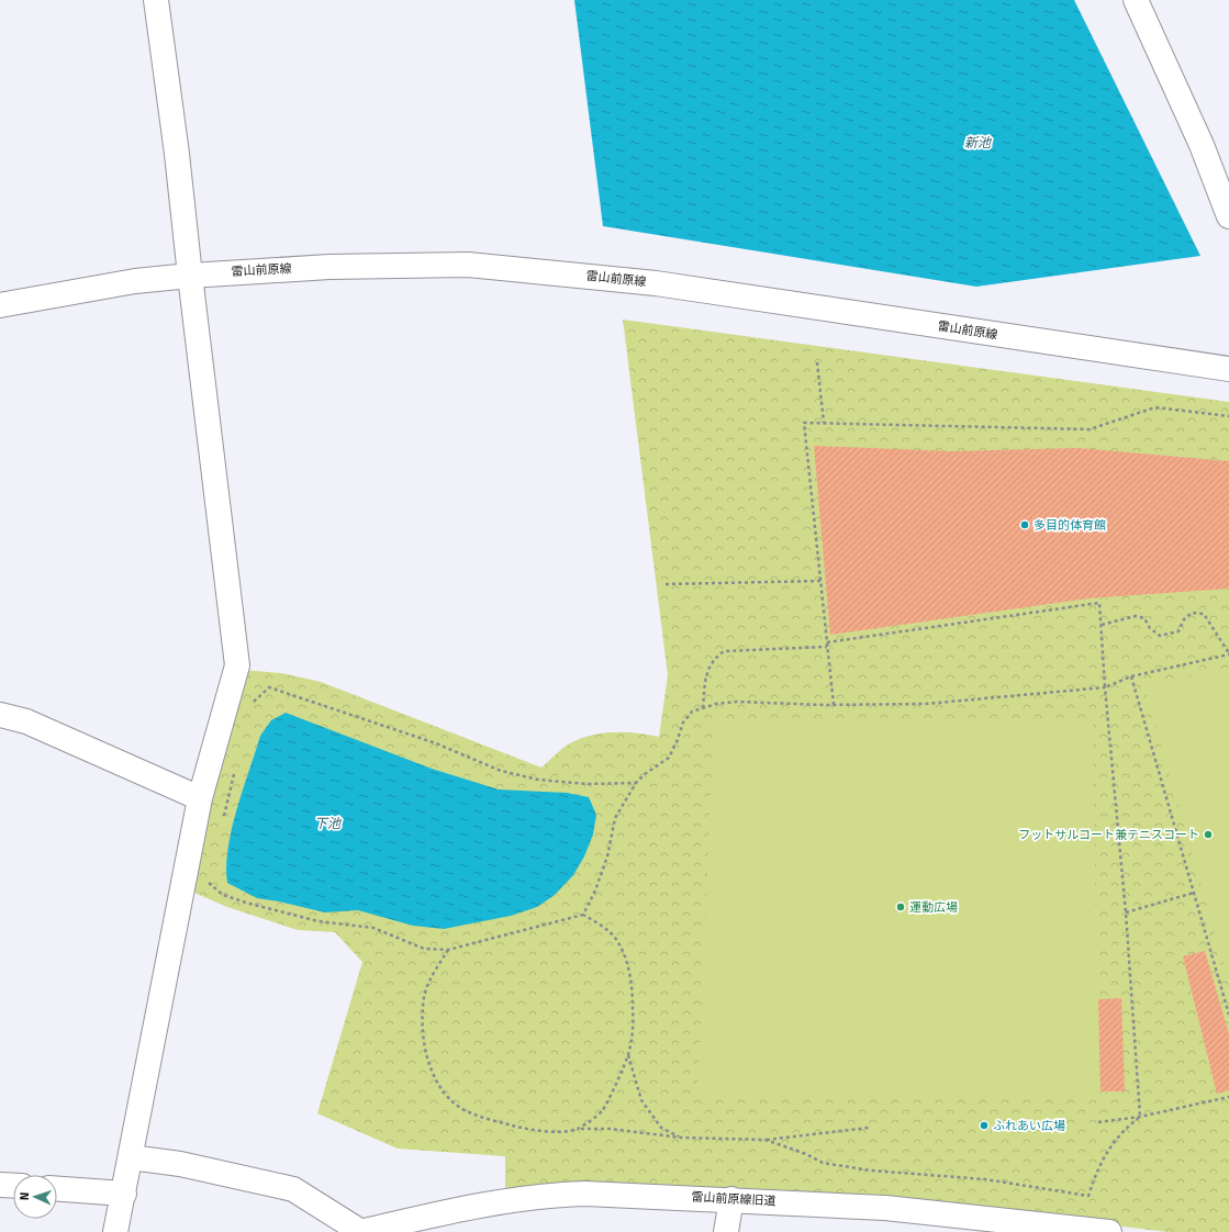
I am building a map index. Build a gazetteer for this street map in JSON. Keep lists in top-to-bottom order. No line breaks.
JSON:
{"streets":{"street":["雷山前原線","雷山前原線旧道"]},"water":["新池","下池"],"places":["多目的体育館","フットサルコート兼テニスコート","運動広場","ふれあい広場"],"north":"left"}
